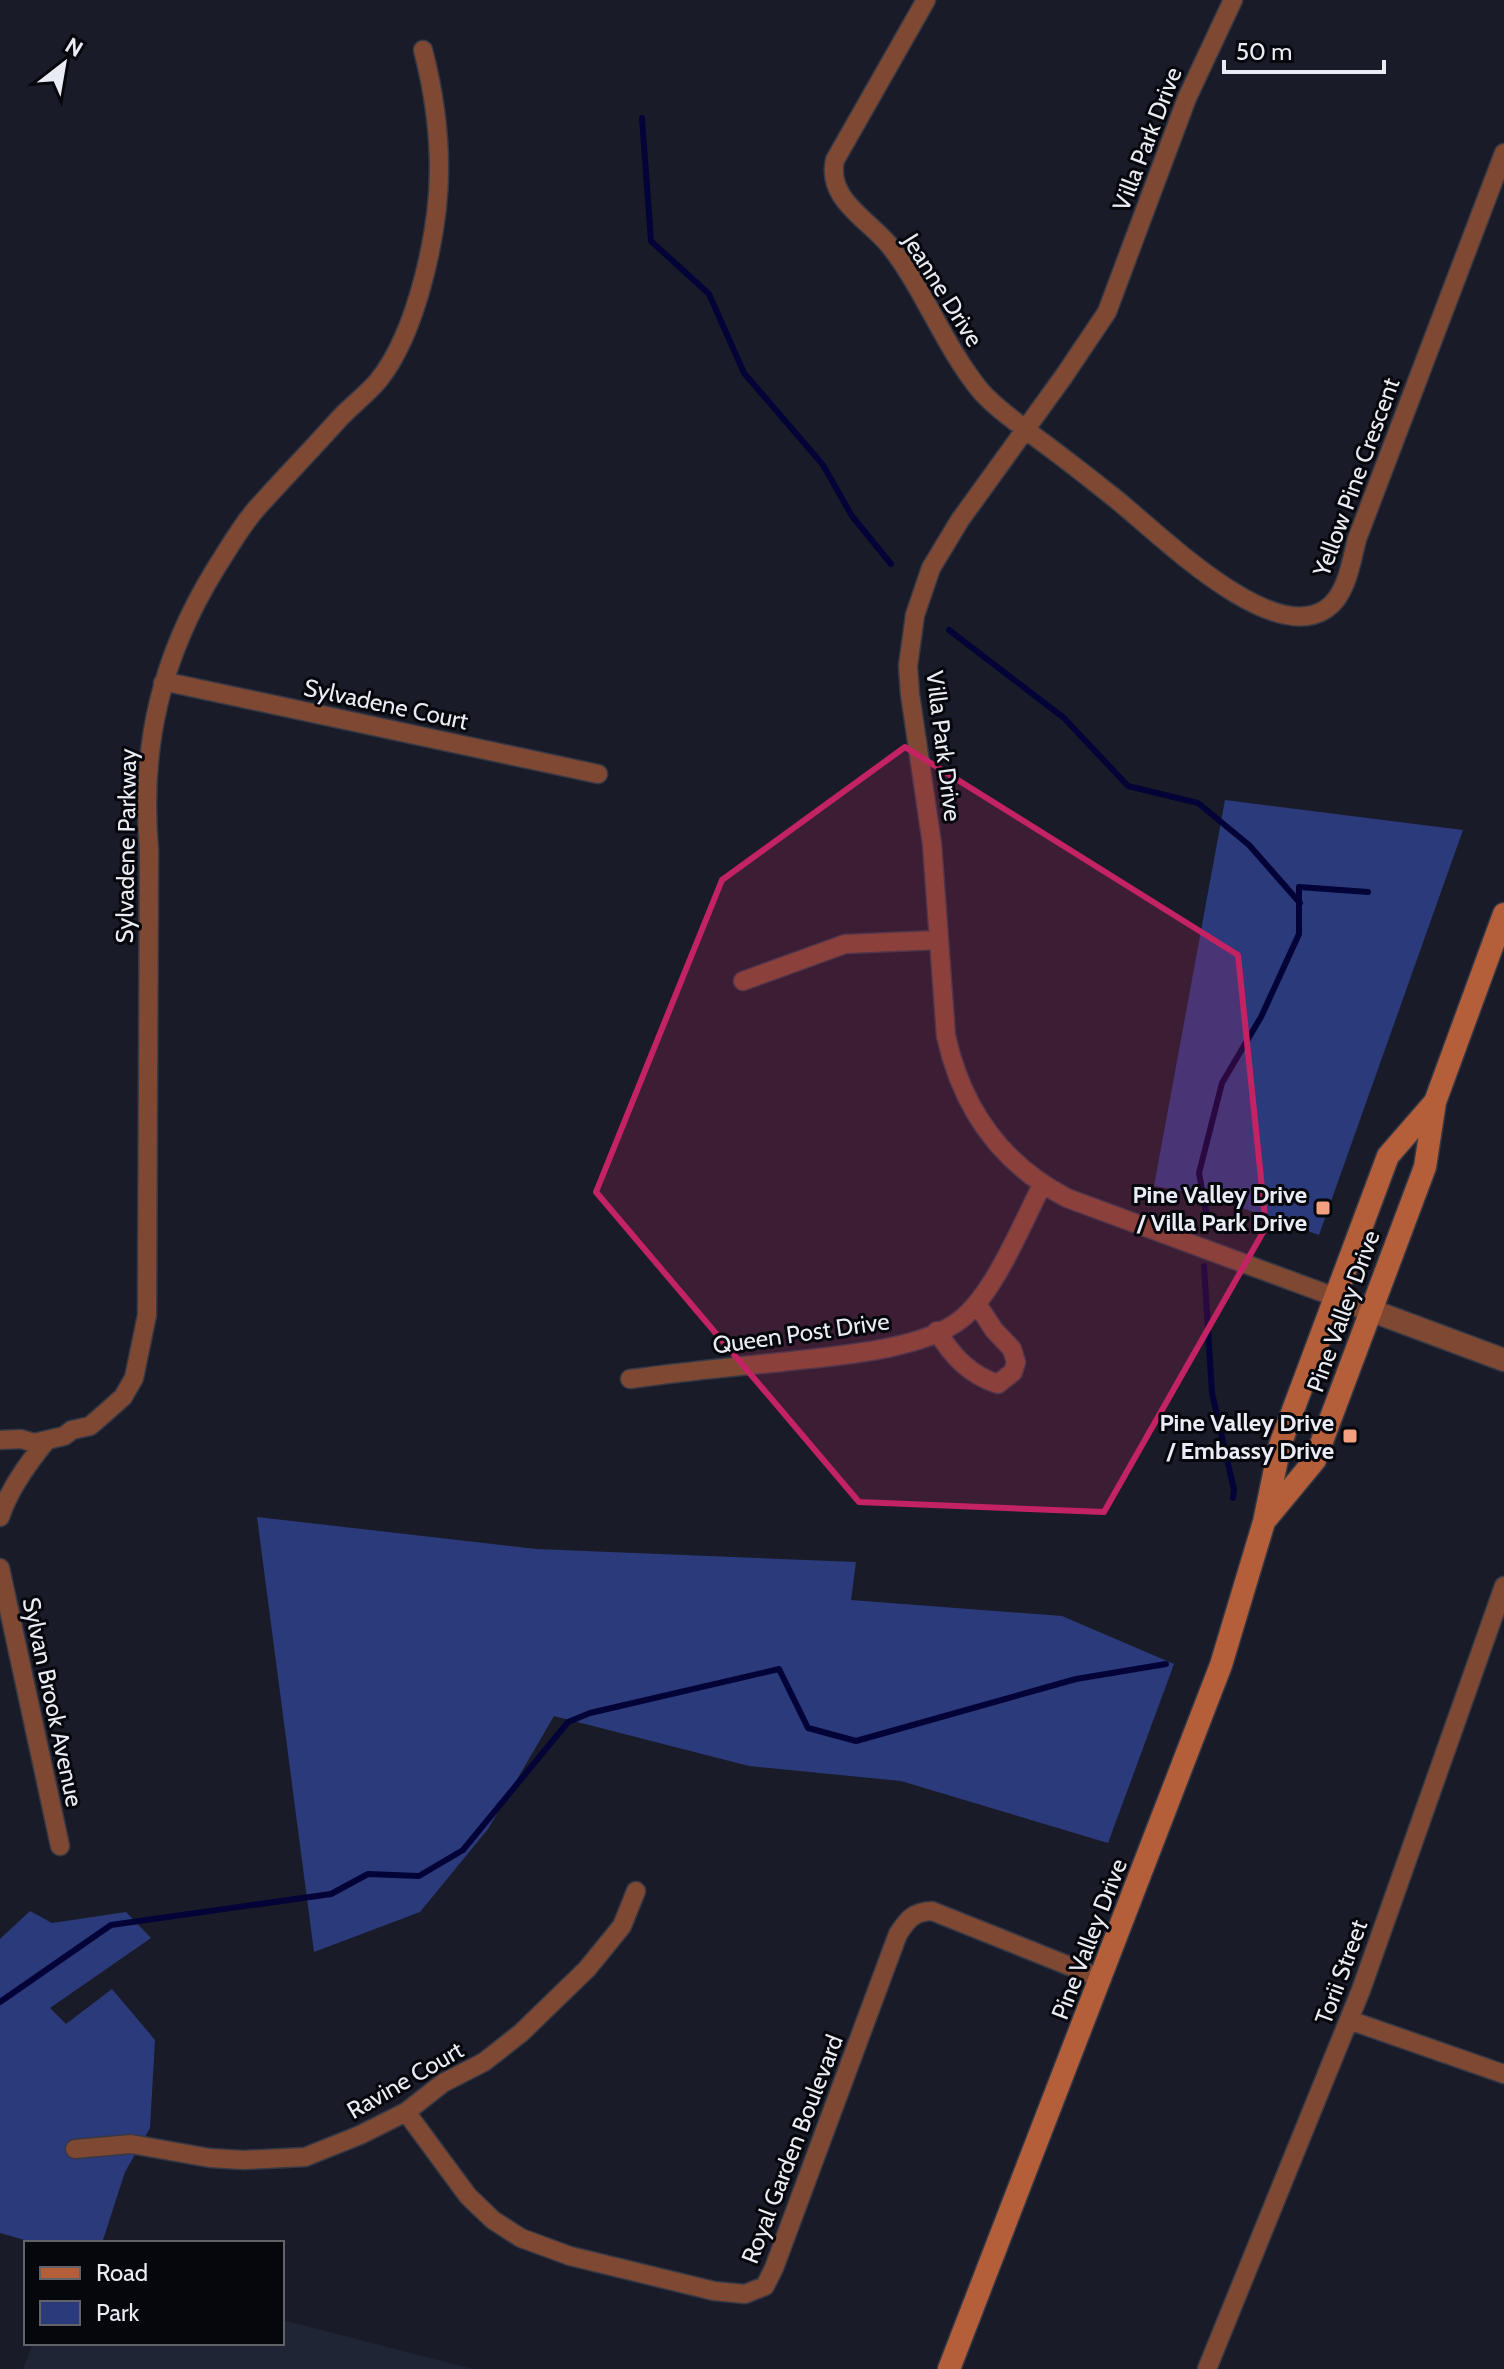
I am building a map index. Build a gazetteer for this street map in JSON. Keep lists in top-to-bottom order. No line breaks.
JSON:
{"streets":{"main road":["Pine Valley Drive"],"street":["Villa Park Drive","Jeanne Drive","Yellow Pine Crescent","Sylvadene Court","Sylvadene Parkway","Queen Post Drive","Sylvan Brook Avenue","Torii Street","Ravine Court","Royal Garden Boulevard"]},"crossings":[["Villa Park Drive","Jeanne Drive"],["Villa Park Drive","Yellow Pine Crescent"],["Villa Park Drive","Pine Valley Drive"],["Villa Park Drive","Queen Post Drive"],["Jeanne Drive","Yellow Pine Crescent"],["Sylvadene Court","Sylvadene Parkway"],["Pine Valley Drive","Royal Garden Boulevard"],["Ravine Court","Royal Garden Boulevard"]],"places":{"transit":["Pine Valley Drive / Villa Park Drive","Pine Valley Drive / Embassy Drive"]},"legend":["Road","Park"],"scale_bar":"50 m","north":"top right"}
